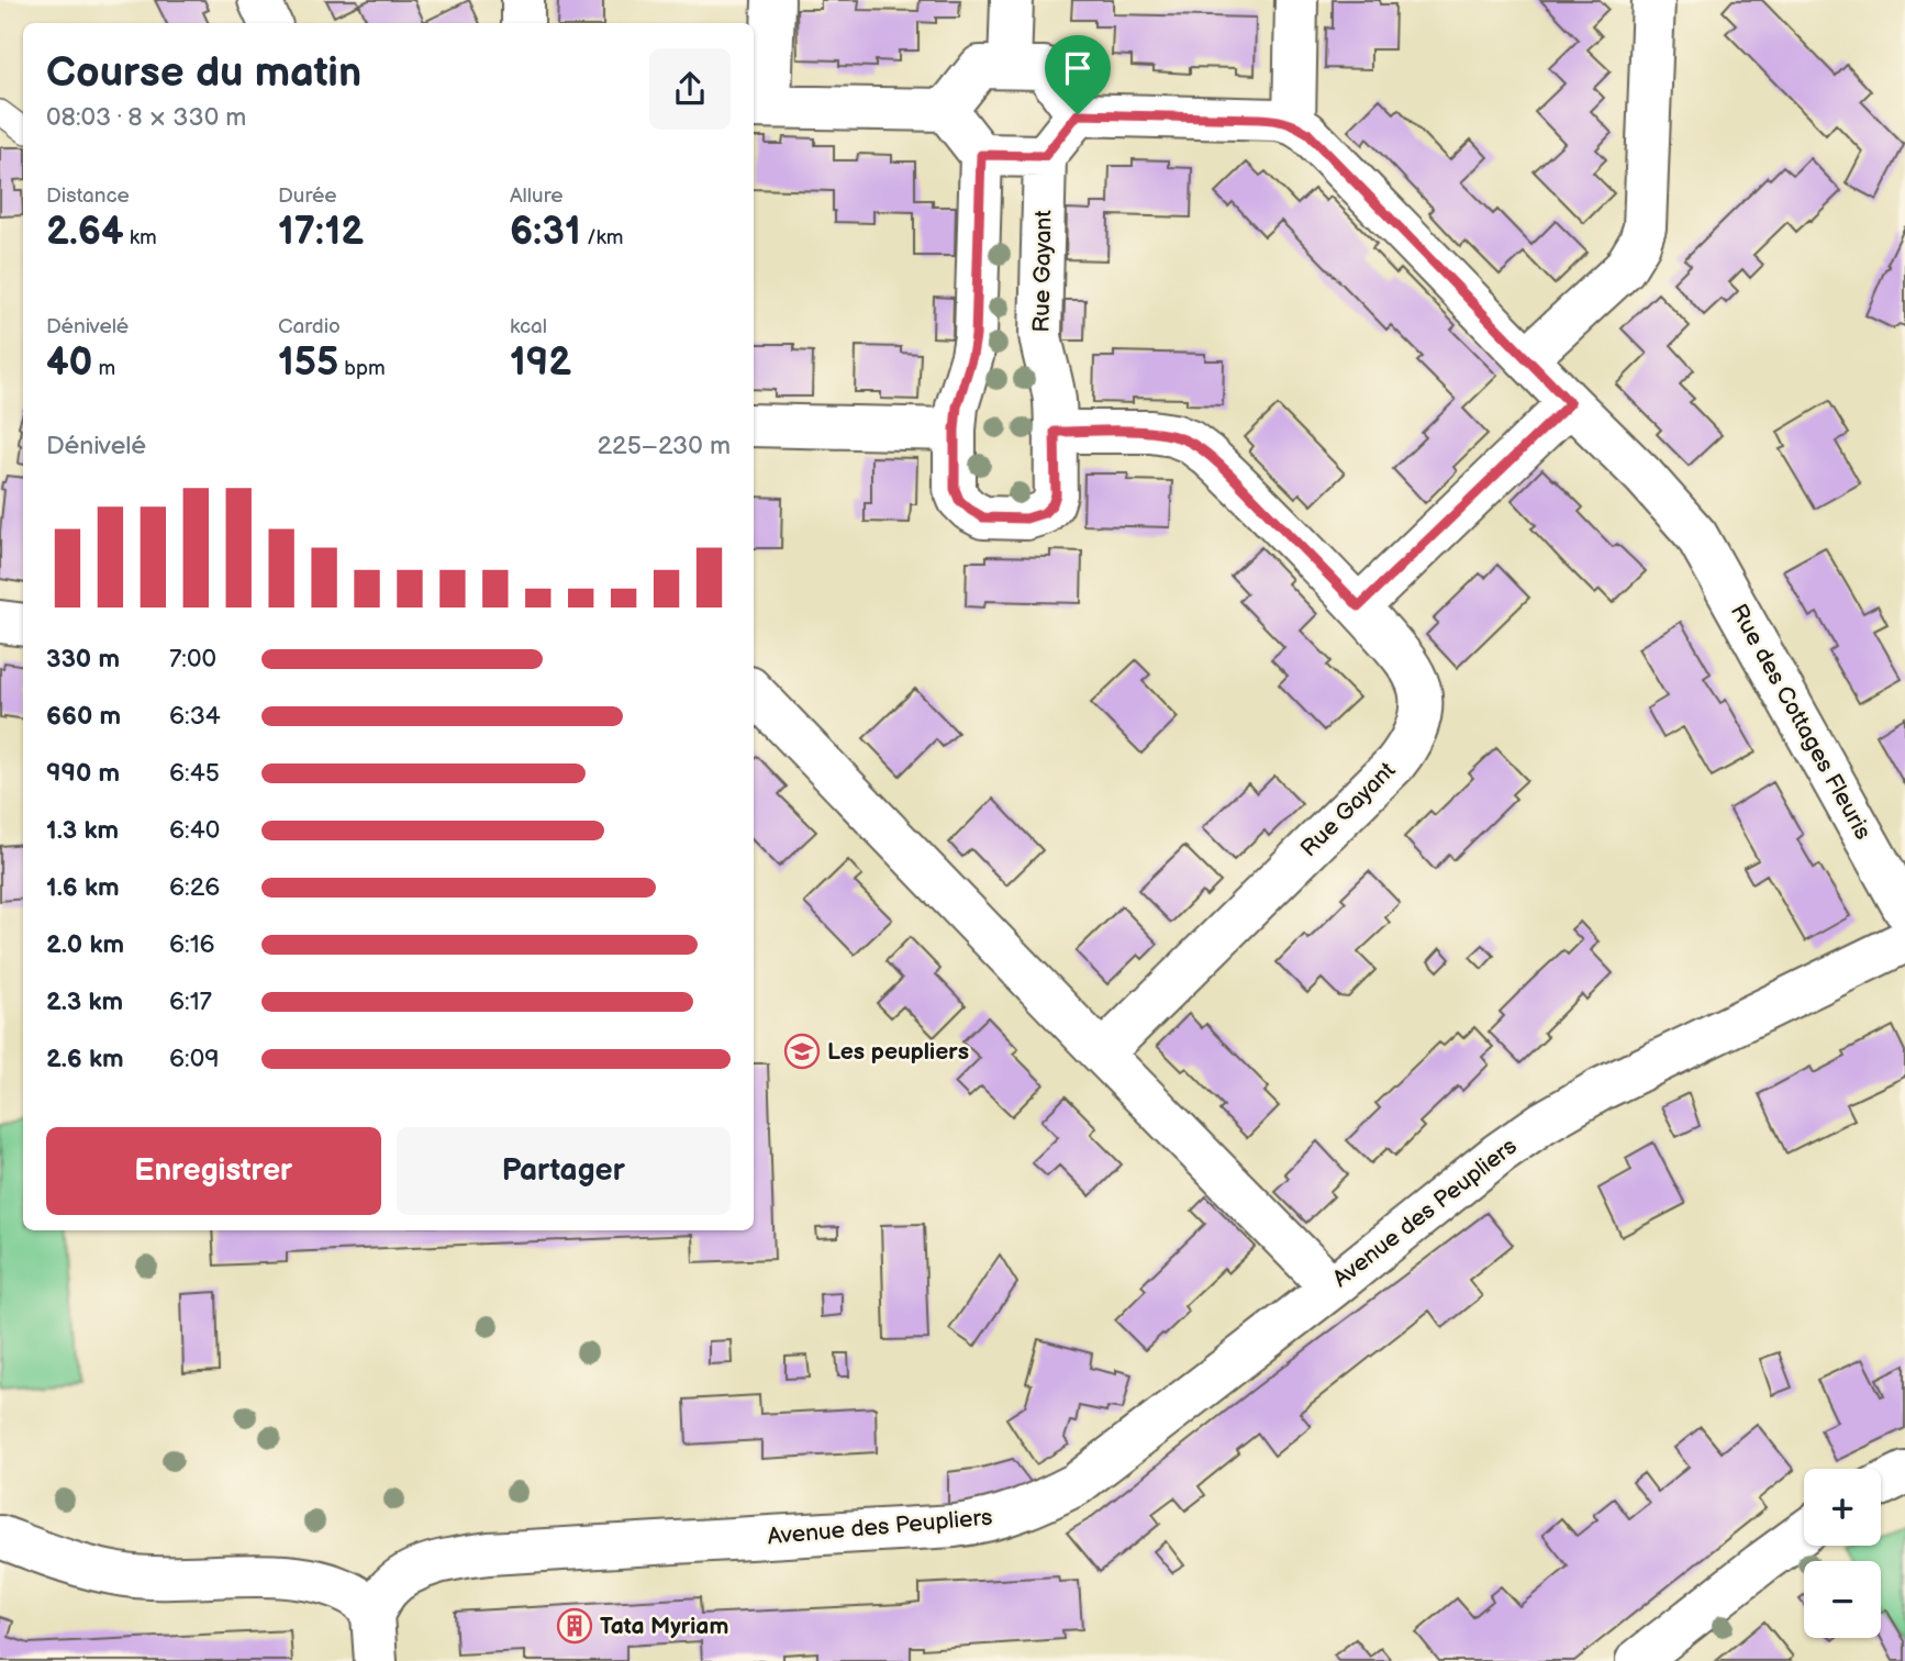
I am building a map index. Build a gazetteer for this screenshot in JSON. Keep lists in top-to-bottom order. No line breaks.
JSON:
{"streets":{"street":["Rue Gayant","Rue des Cottages Fleuris","Avenue des Peupliers"]},"places":{"school or university":["Les peupliers"],"building":["Tata Myriam"]},"page":{"heading":["Course du matin","08:03 · 8 × 330 m"],"stats":[["Distance","2.64 km"],["Durée","17:12"],["Allure","6:31 /km"],["Dénivelé","40 m"],["Cardio","155 bpm"],["kcal","192"]],"chart":["Dénivelé","225–230 m"],"list":[{"name":"330 m","note":"7:00"},{"name":"660 m","note":"6:34"},{"name":"990 m","note":"6:45"},{"name":"1.3 km","note":"6:40"},{"name":"1.6 km","note":"6:26"},{"name":"2.0 km","note":"6:16"},{"name":"2.3 km","note":"6:17"},{"name":"2.6 km","note":"6:09"}],"buttons":["Enregistrer","Partager"],"map_buttons":["+","−"]}}
